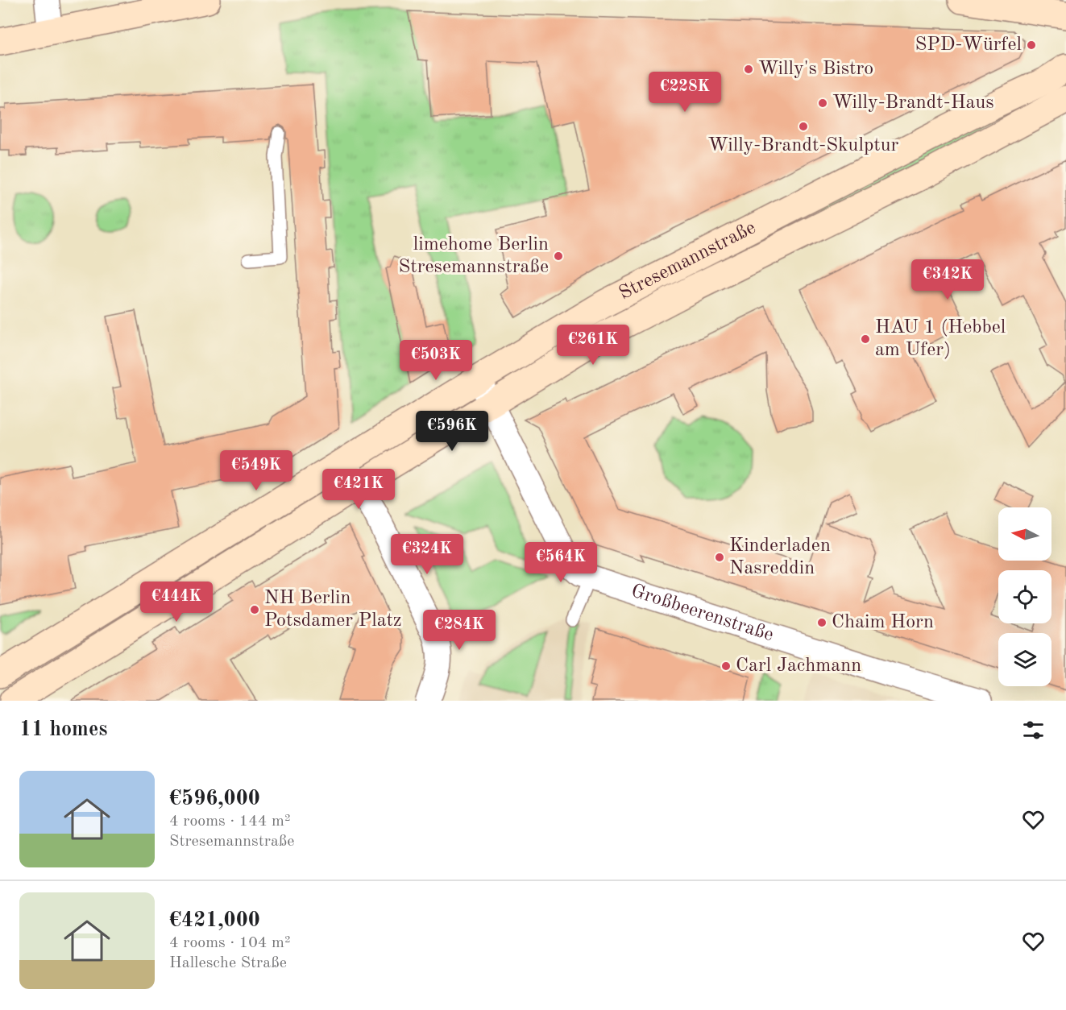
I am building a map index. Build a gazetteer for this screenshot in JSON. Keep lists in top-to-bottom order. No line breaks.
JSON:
{"streets":{"main road":["Stresemannstraße"],"street":["Großbeerenstraße"]},"crossings":[["Stresemannstraße","Großbeerenstraße"]],"places":["SPD-Würfel","Willy's Bistro","Willy-Brandt-Haus","Willy-Brandt-Skulptur","limehome Berlin Stresemannstraße","HAU 1 (Hebbel am Ufer)","Kinderladen Nasreddin","NH Berlin Potsdamer Platz","Chaim Horn","Carl Jachmann"],"north":"left","page":{"price":["€228K","€342K","€261K","€503K","€596K","€549K","€421K","€324K","€564K","€444K","€284K"],"heading":"11 homes","list":[{"name":"€596,000","note":"4 rooms · 144 m² · Stresemannstraße"},{"name":"€421,000","note":"4 rooms · 104 m² · Hallesche Straße"}]}}
